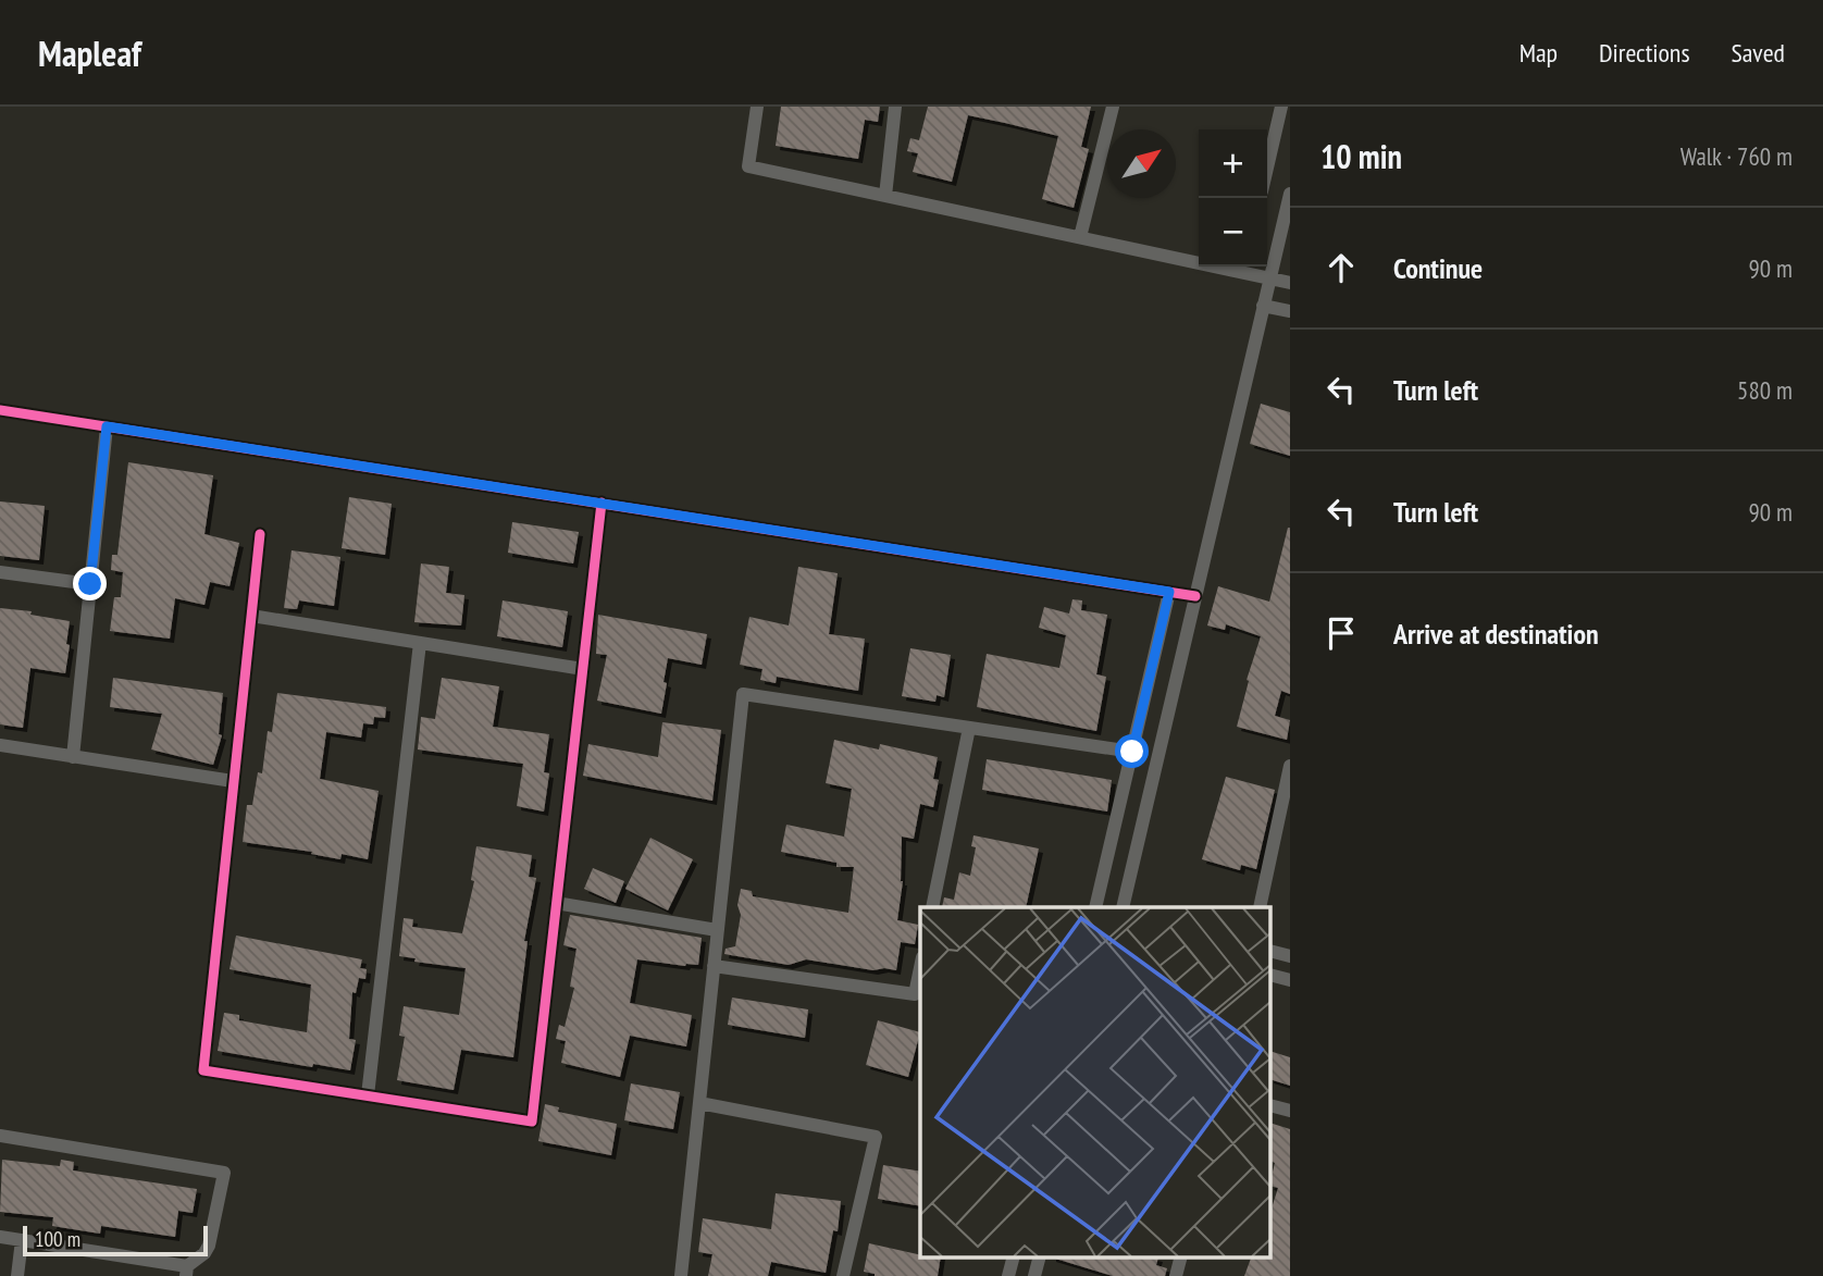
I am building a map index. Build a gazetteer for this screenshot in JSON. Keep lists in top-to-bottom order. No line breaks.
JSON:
{"scale_bar":"100 m","north":"top right","page":{"header":"Mapleaf","nav":["Map","Directions","Saved"],"heading":["10 min","Walk · 760 m"],"map_buttons":["+","−"],"list":[["Continue","90 m"],["Turn left","580 m"],["Turn left","90 m"],"Arrive at destination"],"scale":"100 m"}}
